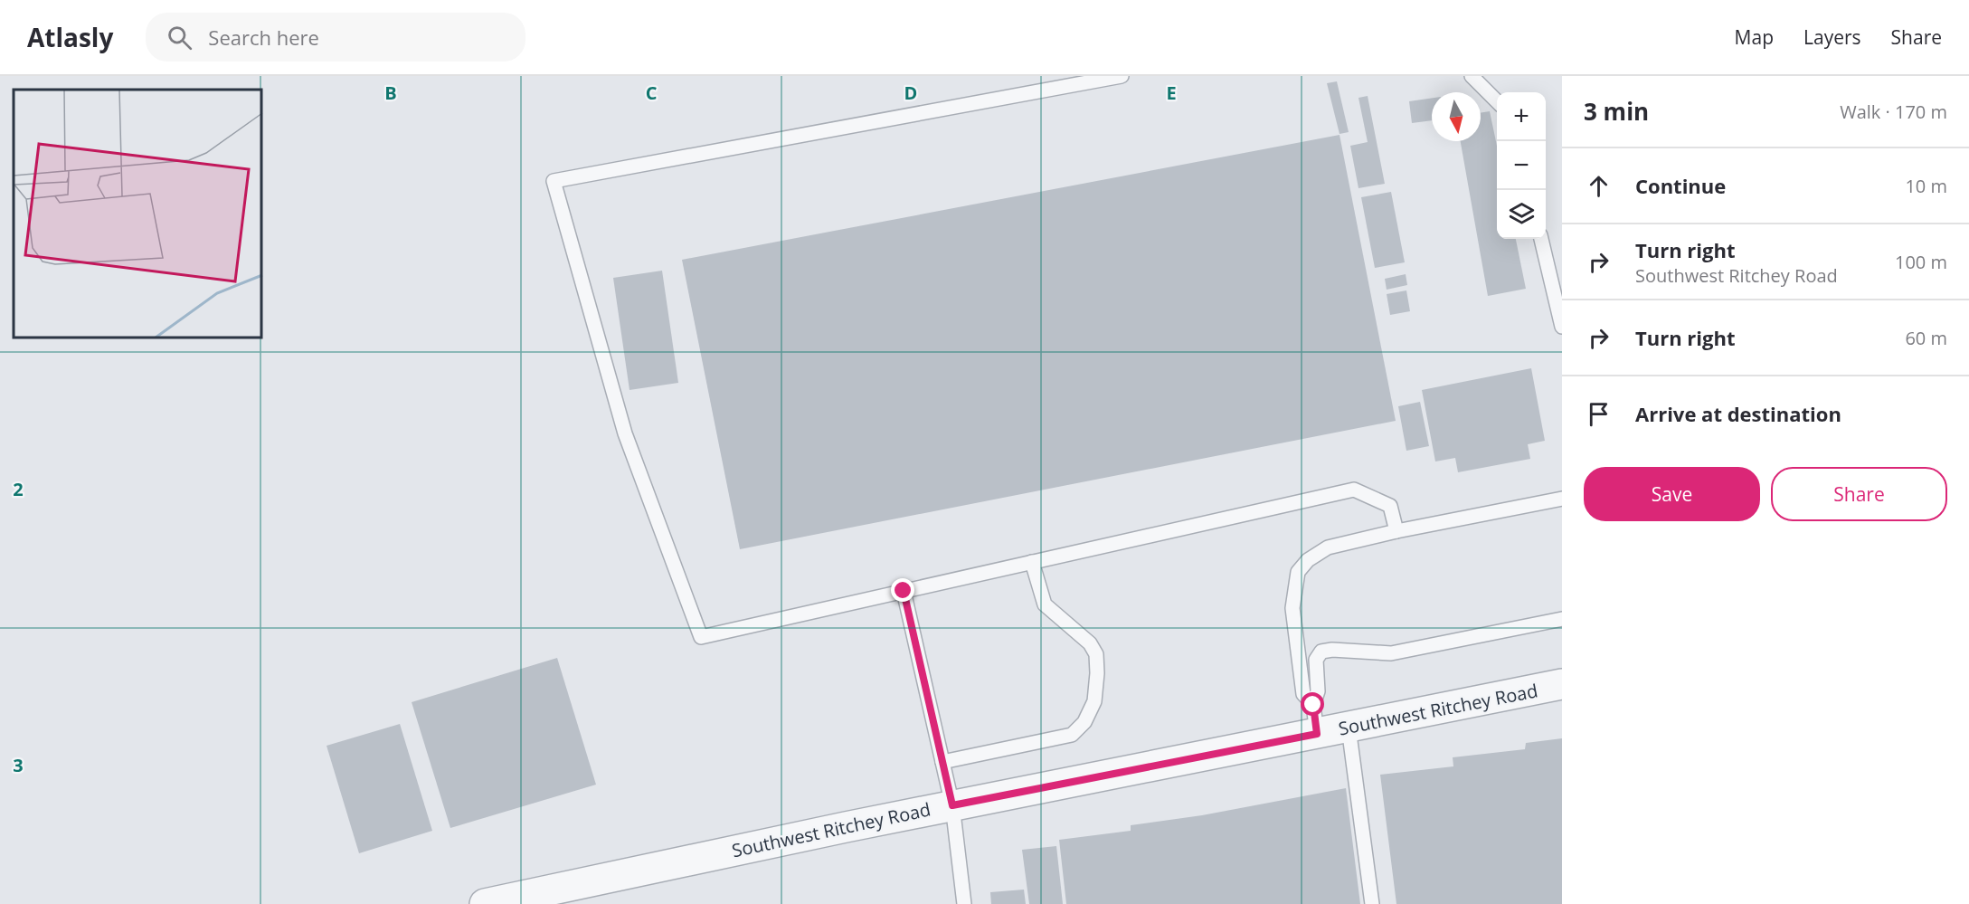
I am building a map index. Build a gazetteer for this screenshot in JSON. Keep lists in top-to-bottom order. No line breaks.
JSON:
{"streets":{"street":["Southwest Ritchey Road"]},"north":"bottom","page":{"header":"Atlasly","search":"Search here","nav":["Map","Layers","Share"],"heading":["3 min","Walk · 170 m"],"map_buttons":["+","−"],"list":[["Continue","10 m"],["Turn right","Southwest Ritchey Road","100 m"],["Turn right","60 m"],"Arrive at destination"],"buttons":["Save","Share"]},"grid":{"columns":["B","C","D","E"],"rows":["2","3"]}}
